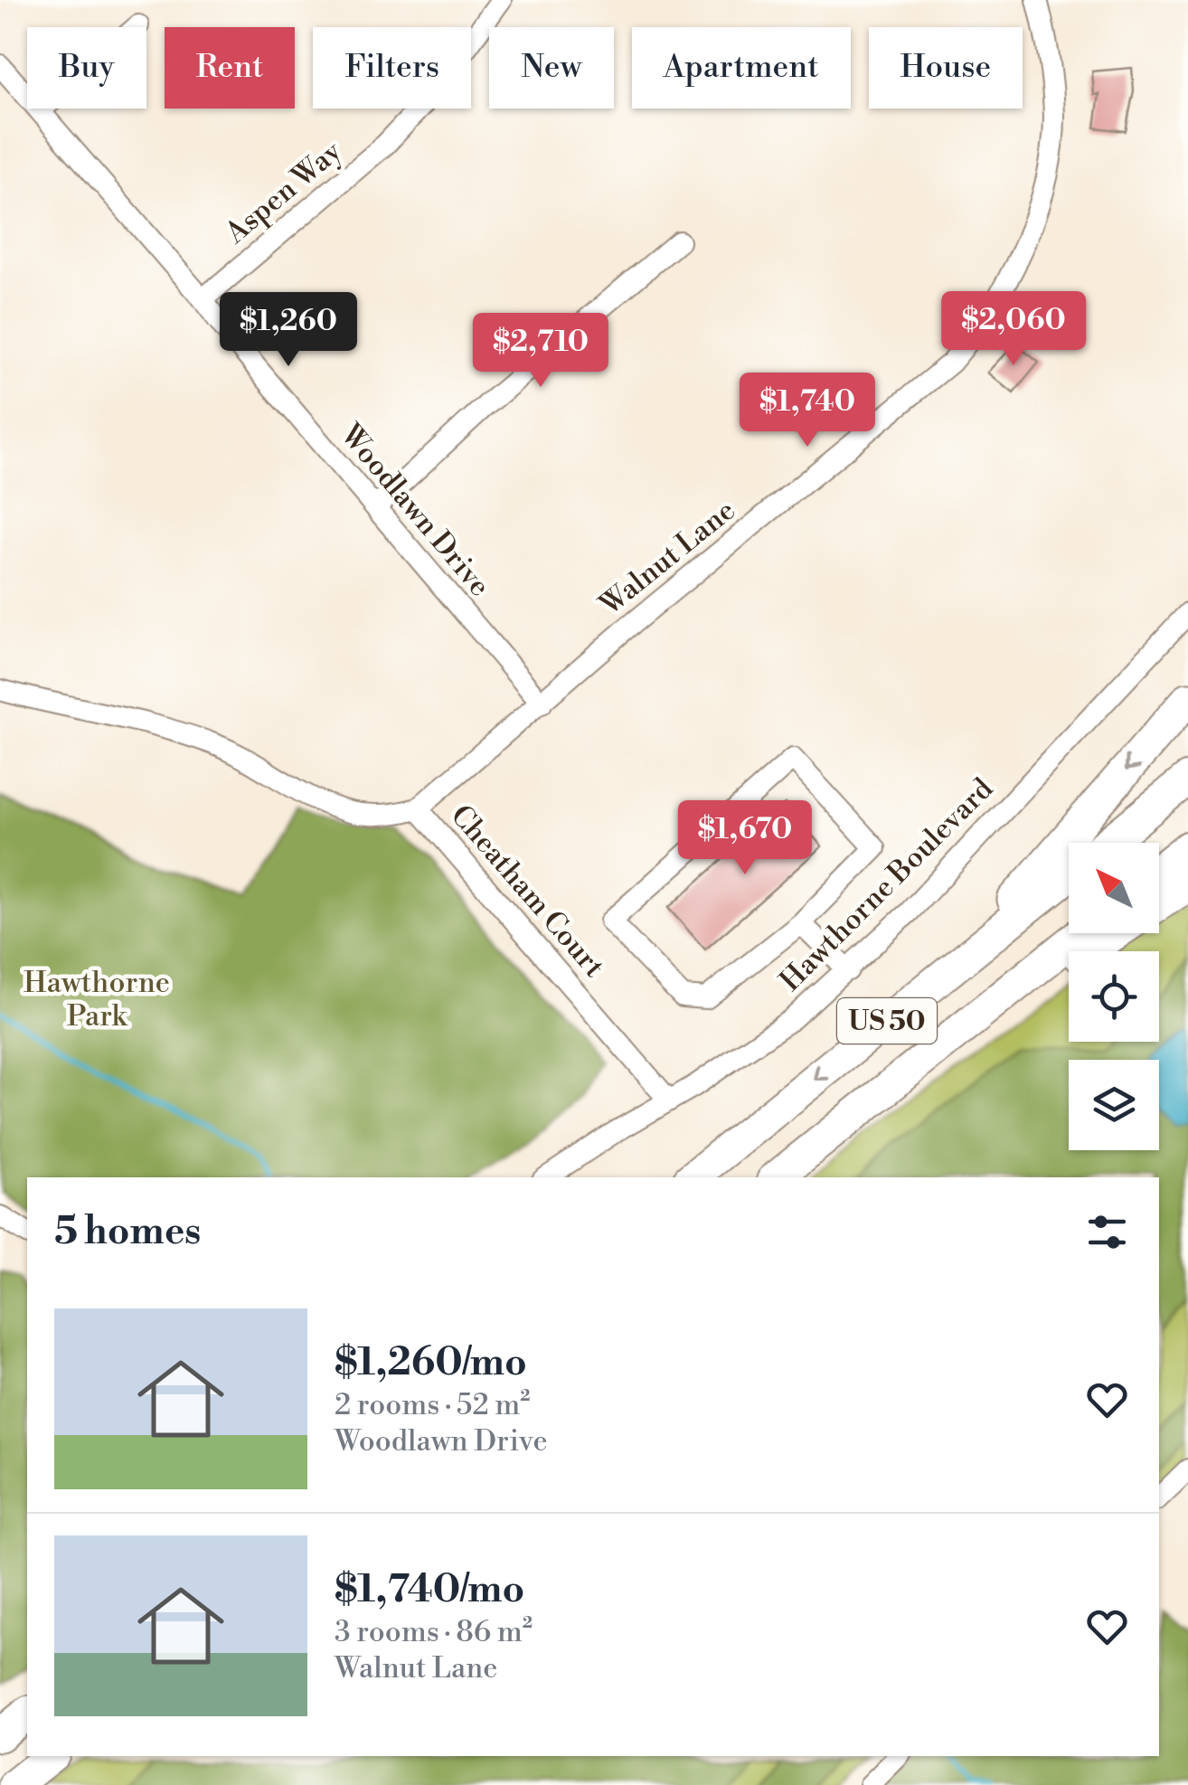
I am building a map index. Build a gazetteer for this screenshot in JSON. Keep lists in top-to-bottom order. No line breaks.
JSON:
{"streets":{"highway":["US 50"],"street":["Aspen Way","Woodlawn Drive","Walnut Lane","Hawthorne Boulevard","Cheatham Court"]},"crossings":[["Aspen Way","Woodlawn Drive"],["Woodlawn Drive","Walnut Lane"],["Walnut Lane","Cheatham Court"],["Hawthorne Boulevard","Cheatham Court"]],"parks":["Hawthorne Park"],"north":"top left","page":{"chip":["Buy","Rent","Filters","New","Apartment","House"],"price":["$2,060","$1,260","$2,710","$1,740","$1,670"],"heading":"5 homes","list":[{"name":"$1,260/mo","note":"2 rooms · 52 m² · Woodlawn Drive"},{"name":"$1,740/mo","note":"3 rooms · 86 m² · Walnut Lane"}]}}
